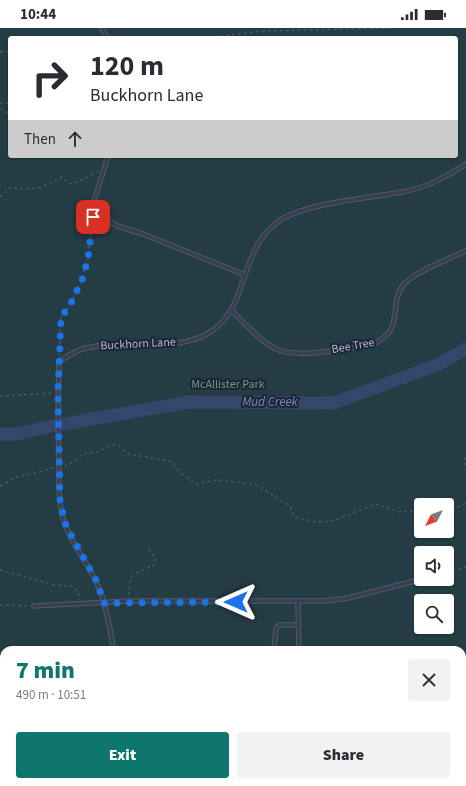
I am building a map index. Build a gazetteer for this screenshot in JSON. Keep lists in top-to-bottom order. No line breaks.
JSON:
{"streets":{"lane":["Buckhorn Lane","Bee Tree"]},"crossings":[["Buckhorn Lane","Bee Tree"]],"water":["Mud Creek"],"parks":["McAllister Park"],"north":"bottom left","page":{"status":"10:44","turn":["120 m","Buckhorn Lane"],"then":"Then","heading":["7 min","490 m · 10:51"],"buttons":["Exit","Share"]}}
